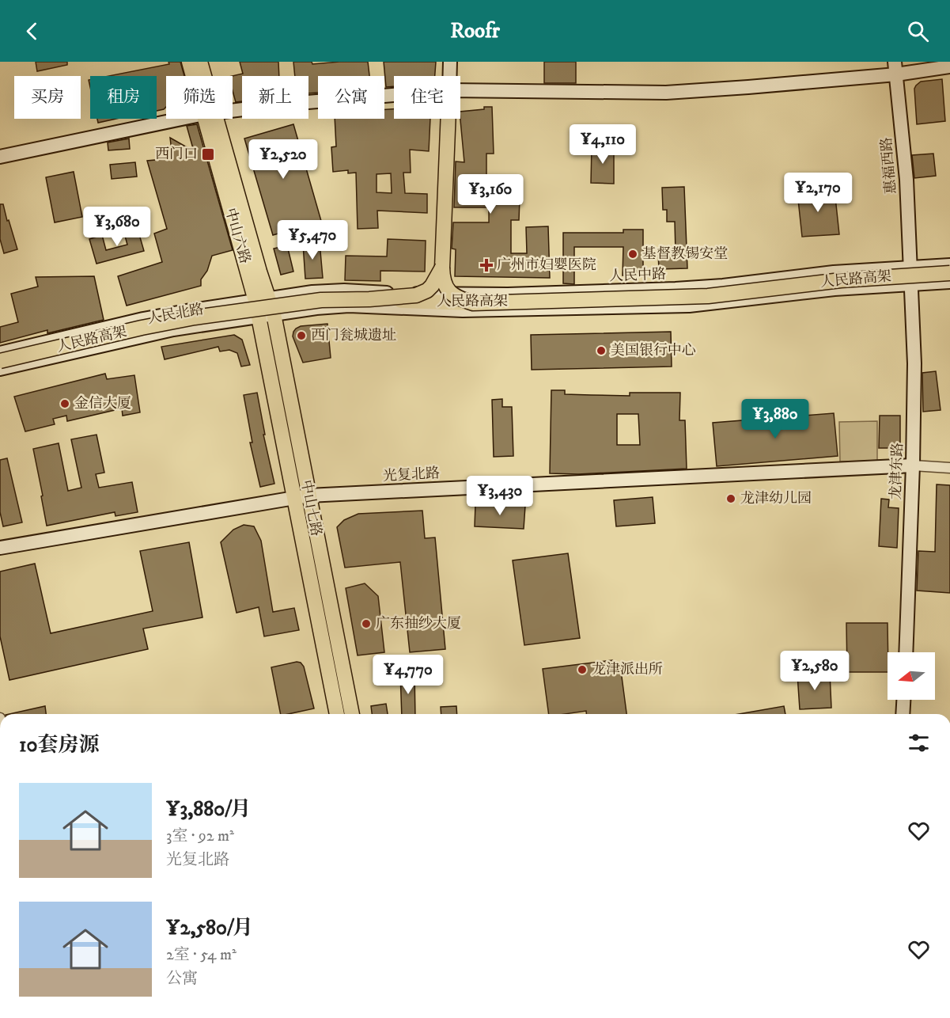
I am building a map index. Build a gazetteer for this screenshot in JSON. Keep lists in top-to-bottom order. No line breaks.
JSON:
{"streets":{"main road":["惠福西路","中山六路","人民中路","人民路高架","人民北路","龙津东路","光复北路","中山七路"]},"crossings":[["惠福西路","人民中路"],["惠福西路","龙津东路"],["中山六路","人民中路"],["中山六路","人民北路"],["中山六路","中山七路"],["人民中路","人民北路"],["人民中路","中山七路"],["人民北路","中山七路"],["龙津东路","光复北路"],["光复北路","中山七路"]],"places":{"transit":["西门口"],"other":["基督教锡安堂","西门瓮城遗址","美国银行中心","金信大厦","龙津幼儿园","广东抽纱大厦","龙津派出所"],"health":["广州市妇婴医院"]},"north":"left","page":{"header":"Roofr","chip":["买房","租房","筛选","新上","公寓","住宅"],"price":["¥4,110","¥2,520","¥2,170","¥3,160","¥3,680","¥5,470","¥3,880","¥3,430","¥2,580","¥4,770"],"heading":"10套房源","list":[{"name":"¥3,880/月","note":"3室 · 92 m² · 光复北路"},{"name":"¥2,580/月","note":"2室 · 54 m² · 公寓"}]}}
